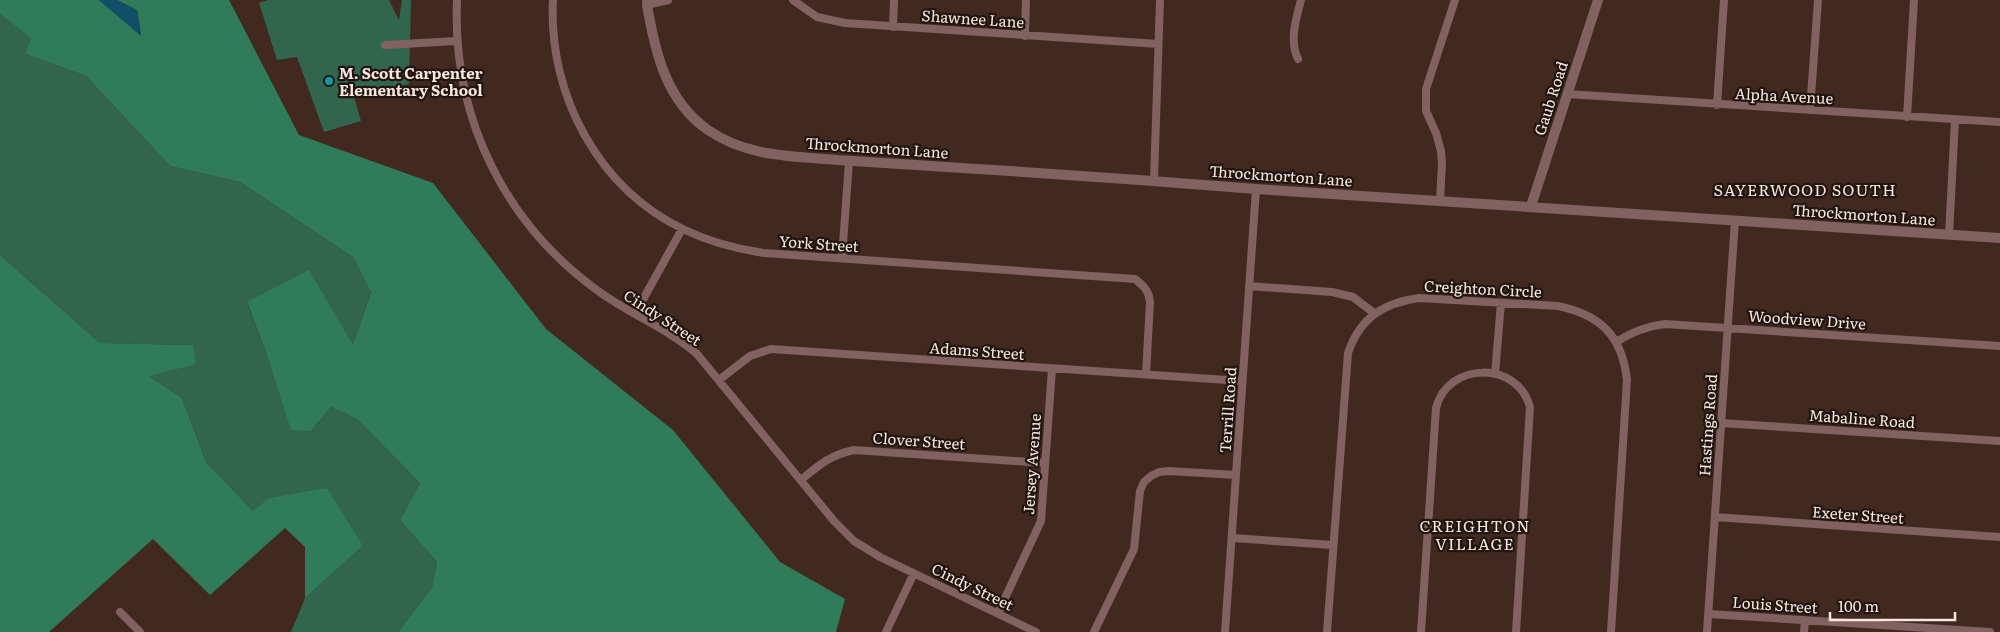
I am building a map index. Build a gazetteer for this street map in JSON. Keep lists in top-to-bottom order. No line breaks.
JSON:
{"streets":{"street":["Shawnee Lane","Alpha Avenue","Gaub Road","Throckmorton Lane","York Street","Creighton Circle","Cindy Street","Woodview Drive","Adams Street","Terrill Road","Mabaline Road","Hastings Road","Clover Street","Jersey Avenue","Exeter Street","Louis Street"]},"crossings":[["Alpha Avenue","Gaub Road"],["Gaub Road","Throckmorton Lane"],["Throckmorton Lane","Terrill Road"],["Throckmorton Lane","Hastings Road"],["York Street","Adams Street"],["Creighton Circle","Woodview Drive"],["Cindy Street","Adams Street"],["Cindy Street","Clover Street"],["Cindy Street","Jersey Avenue"],["Woodview Drive","Hastings Road"],["Adams Street","Terrill Road"],["Adams Street","Jersey Avenue"],["Mabaline Road","Hastings Road"],["Hastings Road","Exeter Street"],["Hastings Road","Louis Street"],["Clover Street","Jersey Avenue"]],"districts":["SAYERWOOD SOUTH","CREIGHTON VILLAGE"],"places":["M. Scott Carpenter Elementary School"],"scale_bar":"100 m"}
